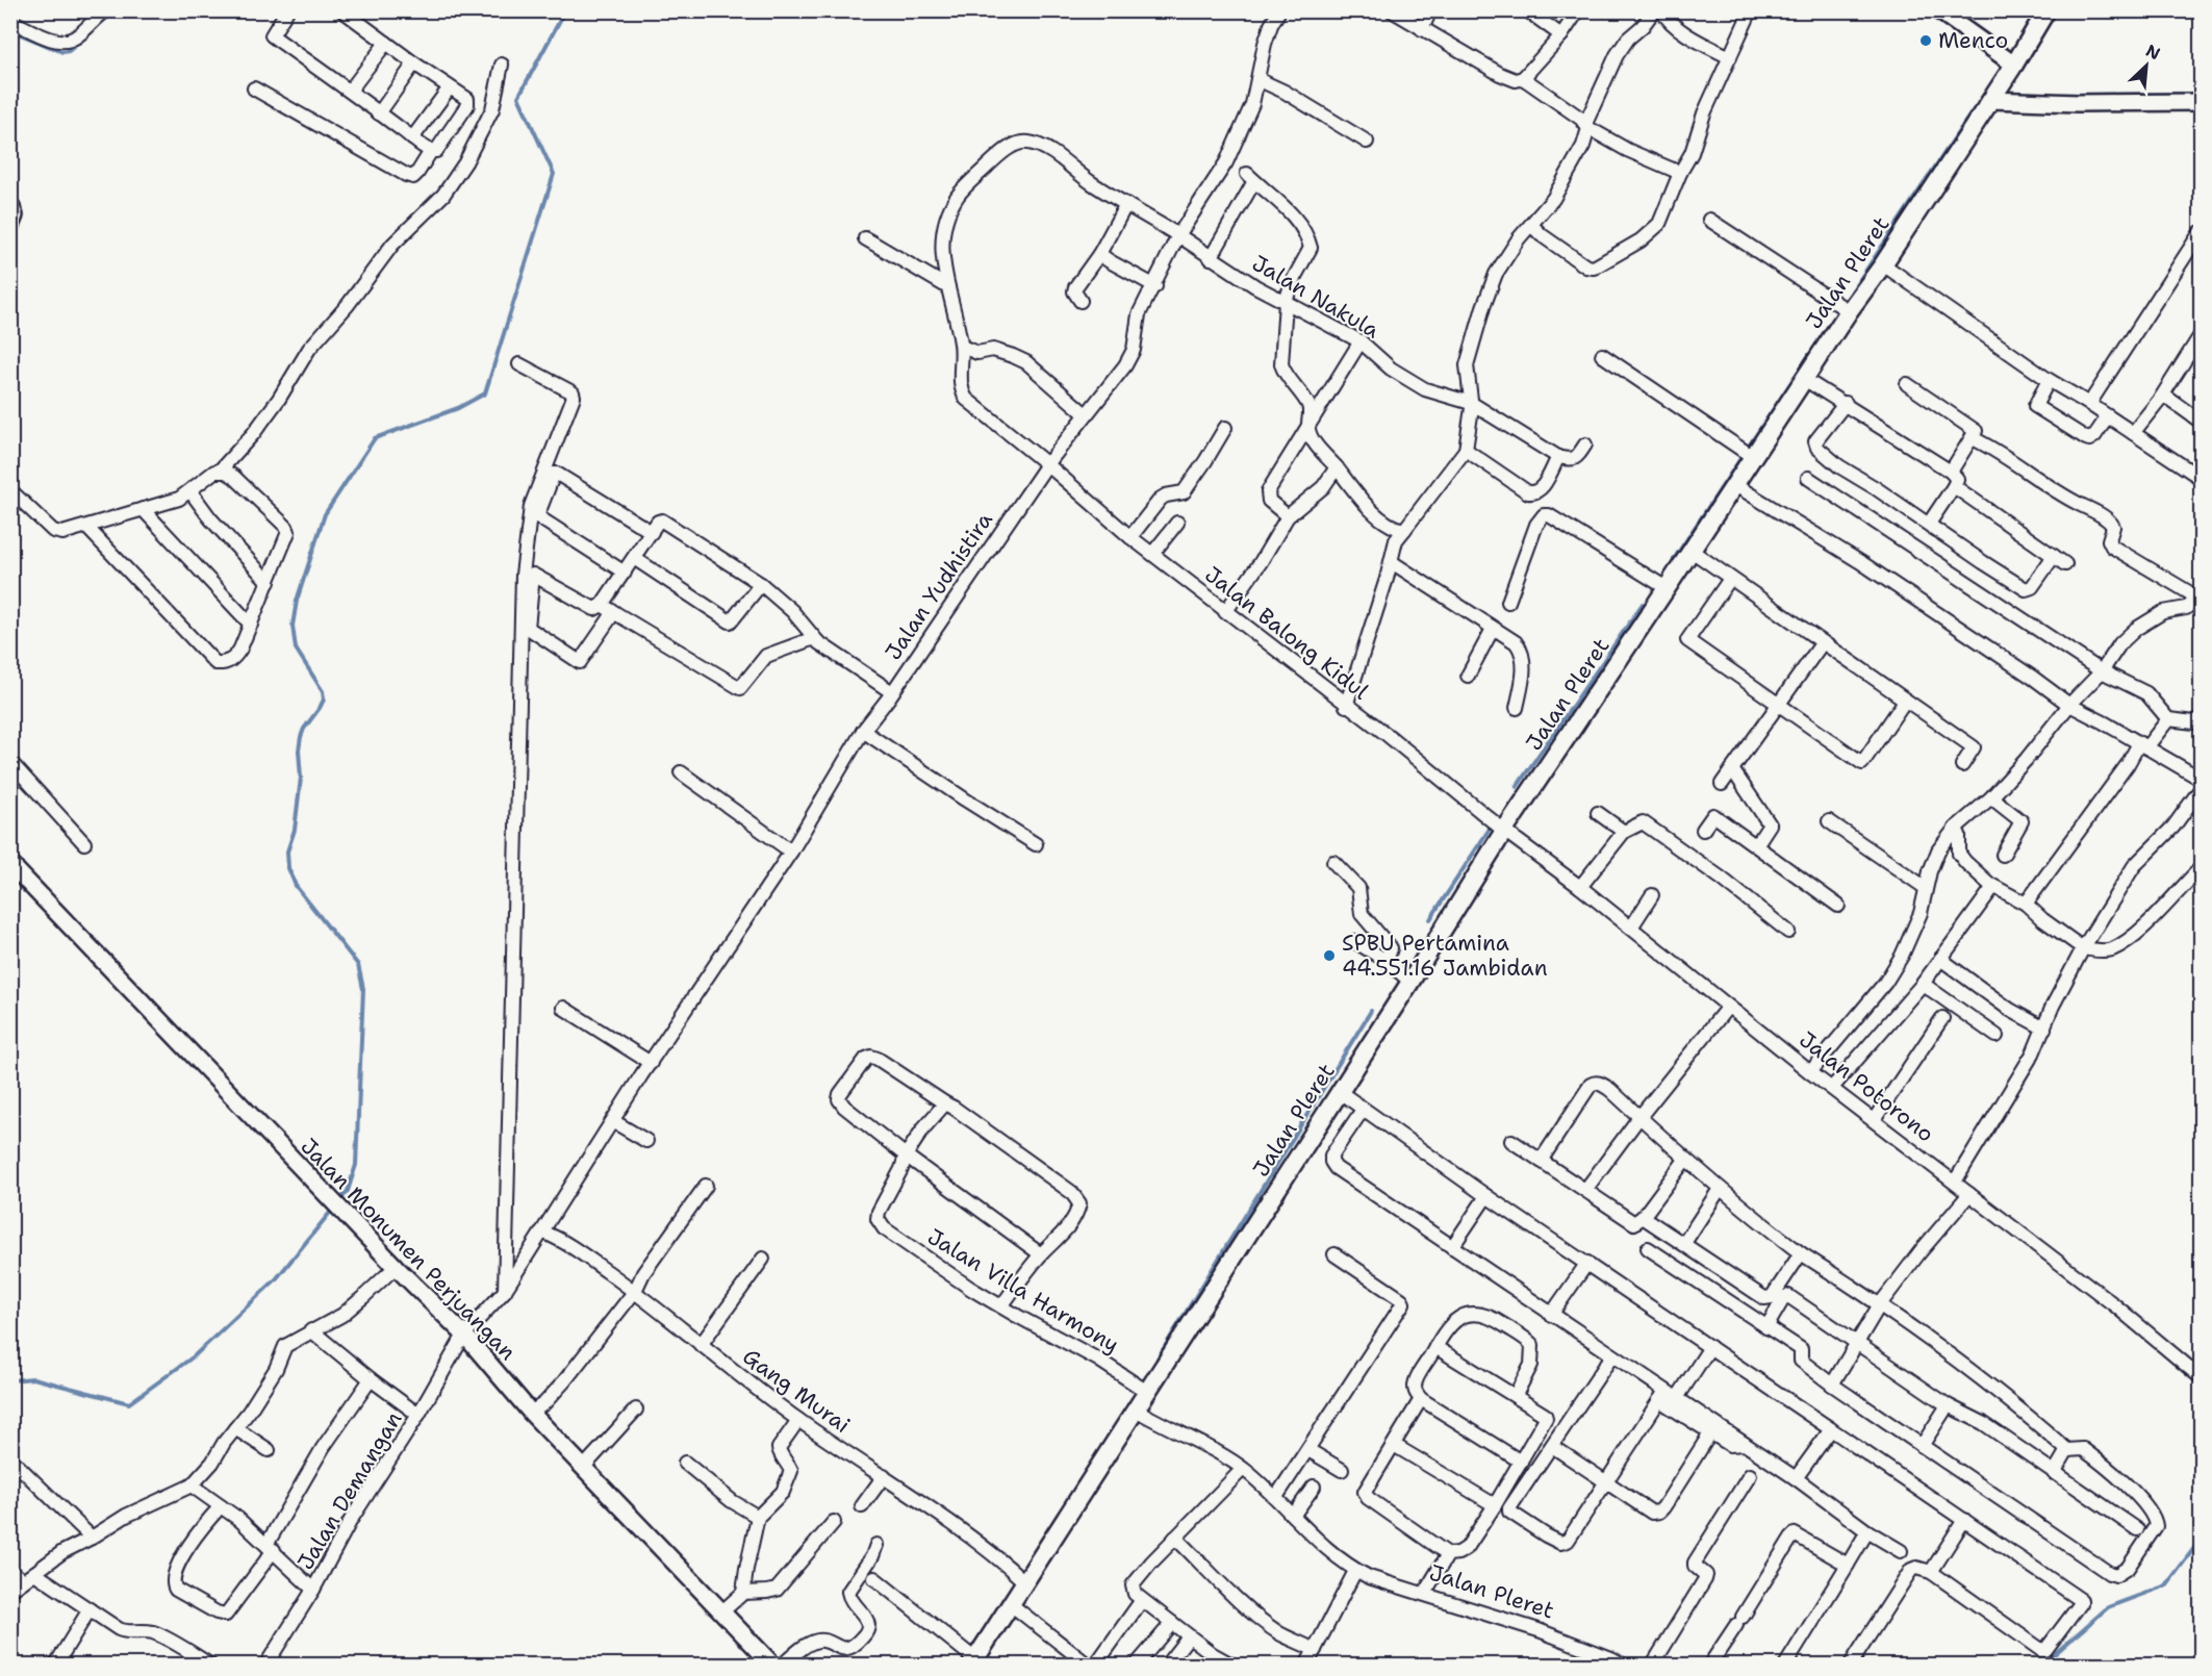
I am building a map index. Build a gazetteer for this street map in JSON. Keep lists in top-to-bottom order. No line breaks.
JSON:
{"streets":{"main road":["Jalan Pleret"],"street":["Jalan Nakula","Jalan Yudhistira","Jalan Balong Kidul","Jalan Potorono","Jalan Monumen Perjuangan","Jalan Villa Harmony","Gang Murai","Jalan Demangan"]},"crossings":[["Jalan Pleret","Jalan Balong Kidul"],["Jalan Pleret","Jalan Potorono"],["Jalan Pleret","Jalan Villa Harmony"],["Jalan Pleret","Gang Murai"],["Jalan Nakula","Jalan Yudhistira"],["Jalan Nakula","Jalan Balong Kidul"],["Jalan Yudhistira","Jalan Balong Kidul"],["Jalan Yudhistira","Jalan Demangan"],["Jalan Balong Kidul","Jalan Potorono"],["Jalan Monumen Perjuangan","Jalan Demangan"],["Gang Murai","Jalan Demangan"]],"places":["Menco","SPBU Pertamina 44.551.16 Jambidan"],"north":"top right"}
